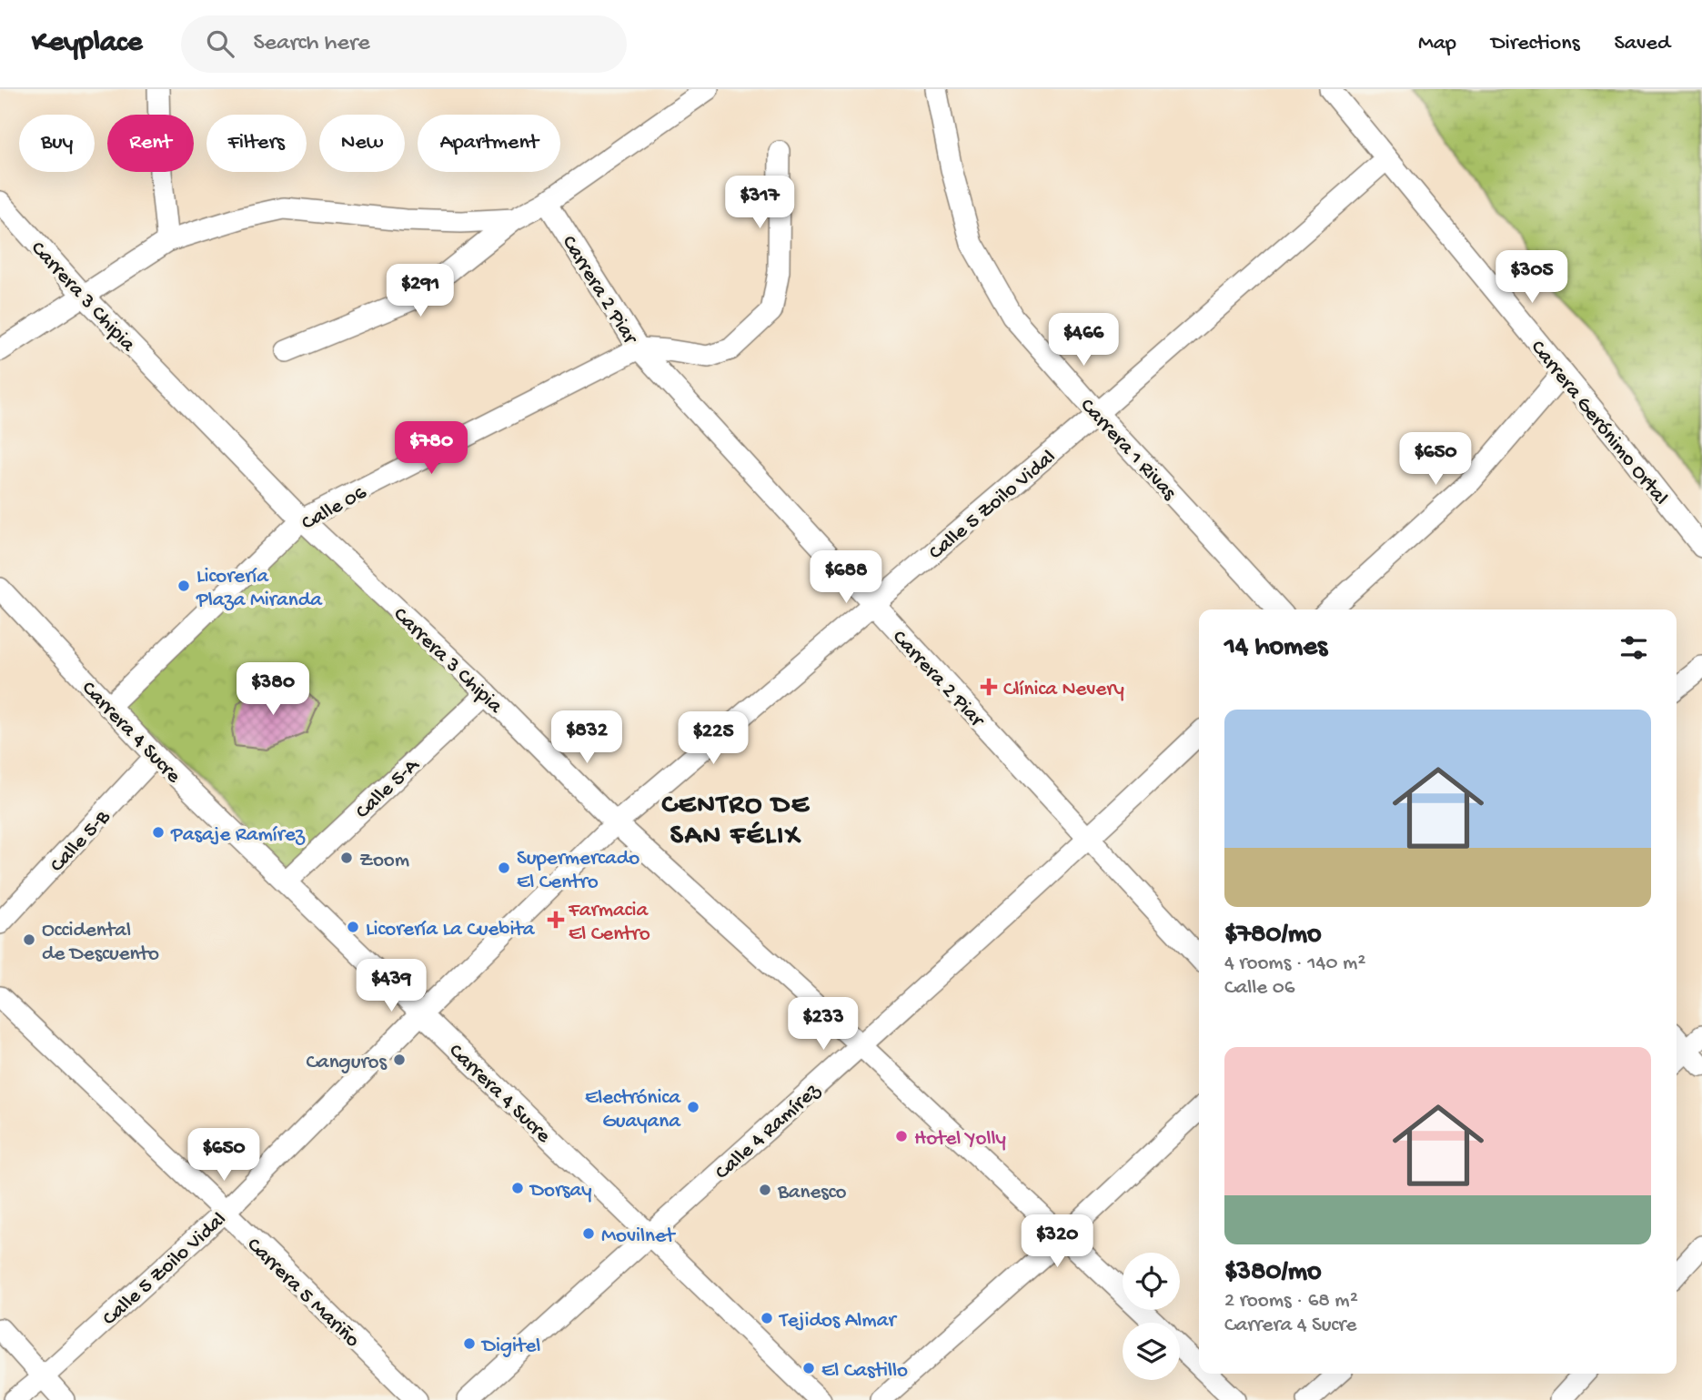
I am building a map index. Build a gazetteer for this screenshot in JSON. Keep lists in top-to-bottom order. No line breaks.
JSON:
{"streets":{"street":["Carrera 2 Piar","Carrera 3 Chipia","Carrera Gerónimo Ortal","Carrera 1 Rivas","Calle 5 Zoilo Vidal","Calle 06","Carrera 4 Sucre","Calle 5-A","Calle 5-B","Calle 4 Ramírez","Carrera 5 Mariño"]},"crossings":[["Carrera 2 Piar","Calle 5 Zoilo Vidal"],["Carrera 2 Piar","Calle 06"],["Carrera 2 Piar","Calle 4 Ramírez"],["Carrera 3 Chipia","Calle 5 Zoilo Vidal"],["Carrera 3 Chipia","Calle 06"],["Carrera 3 Chipia","Calle 5-A"],["Carrera 3 Chipia","Calle 4 Ramírez"],["Carrera Gerónimo Ortal","Calle 5 Zoilo Vidal"],["Carrera 1 Rivas","Calle 5 Zoilo Vidal"],["Calle 5 Zoilo Vidal","Carrera 4 Sucre"],["Calle 5 Zoilo Vidal","Carrera 5 Mariño"],["Calle 06","Carrera 4 Sucre"],["Carrera 4 Sucre","Calle 5-A"],["Carrera 4 Sucre","Calle 5-B"],["Carrera 4 Sucre","Calle 4 Ramírez"]],"districts":["CENTRO DE SAN FÉLIX"],"places":{"other":["Licorería Plaza Miranda","Pasaje Ramírez","Zoom","Supermercado El Centro","Licorería La Cuebita","Occidental de Descuento","Canguros","Electrónica Guayana","Hotel Yolly","Dorsay","Banesco","Movilnet","Tejidos Almar","Digitel","El Castillo"],"health":["Clínica Nevery","Farmacia El Centro"]},"page":{"header":"Keyplace","search":"Search here","nav":["Map","Directions","Saved"],"chip":["Buy","Rent","Filters","New","Apartment"],"price":["$317","$305","$291","$466","$780","$650","$688","$380","$832","$225","$439","$233","$650","$320"],"heading":"14 homes","list":[{"name":"$780/mo","note":"4 rooms · 140 m² · Calle 06"},{"name":"$380/mo","note":"2 rooms · 68 m² · Carrera 4 Sucre"}]}}
